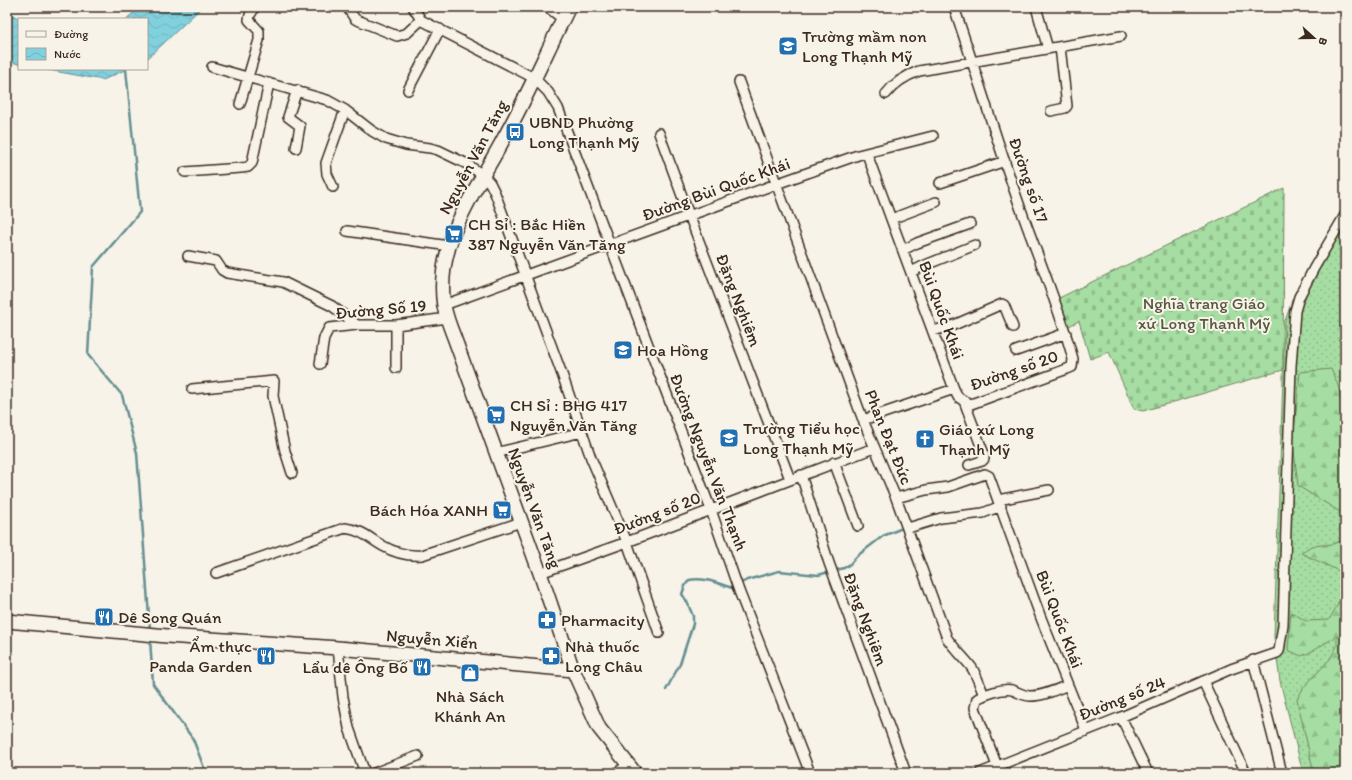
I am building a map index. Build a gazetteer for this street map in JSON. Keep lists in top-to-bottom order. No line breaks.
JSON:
{"streets":{"main road":["Nguyễn Văn Tăng","Nguyễn Xiển"],"street":["Đường số 17","Đường Bùi Quốc Khái","Đặng Nghiêm","Đường Số 19","Bùi Quốc Khái","Đường số 20","Phan Đạt Đức","Đường Nguyễn Văn Thạnh","Đường số 24"]},"crossings":[["Nguyễn Văn Tăng","Đường Bùi Quốc Khái"],["Nguyễn Văn Tăng","Đường Số 19"],["Nguyễn Văn Tăng","Đường số 20"],["Nguyễn Văn Tăng","Đường Nguyễn Văn Thạnh"],["Nguyễn Văn Tăng","Nguyễn Xiển"],["Đường số 17","Đường số 20"],["Đường Bùi Quốc Khái","Đặng Nghiêm"],["Đường Bùi Quốc Khái","Bùi Quốc Khái"],["Đường Bùi Quốc Khái","Phan Đạt Đức"],["Đường Bùi Quốc Khái","Đường Nguyễn Văn Thạnh"],["Đặng Nghiêm","Đường số 20"],["Bùi Quốc Khái","Đường số 20"],["Bùi Quốc Khái","Phan Đạt Đức"],["Bùi Quốc Khái","Đường số 24"],["Đường số 20","Phan Đạt Đức"],["Đường số 20","Đường Nguyễn Văn Thạnh"]],"parks":["Nghĩa trang Giáo xứ Long Thạnh Mỹ"],"places":{"school or university":["Trường mầm non Long Thạnh Mỹ","Hoa Hồng","Trường Tiểu học Long Thạnh Mỹ"],"bus stop":["UBND Phường Long Thạnh Mỹ"],"supermarket":["CH Sỉ : Bắc Hiền 387 Nguyễn Văn Tăng","CH Sỉ : BHG 417 Nguyễn Văn Tăng","Bách Hóa XANH"],"church":["Giáo xứ Long Thạnh Mỹ"],"restaurant":["Dê Song Quán","Ẩm thực Panda Garden","Lẩu dê Ông Bố"],"pharmacy":["Pharmacity","Nhà thuốc Long Châu"],"shop":["Nhà Sách Khánh An"]},"legend":["Đường","Nước"],"north":"right"}
